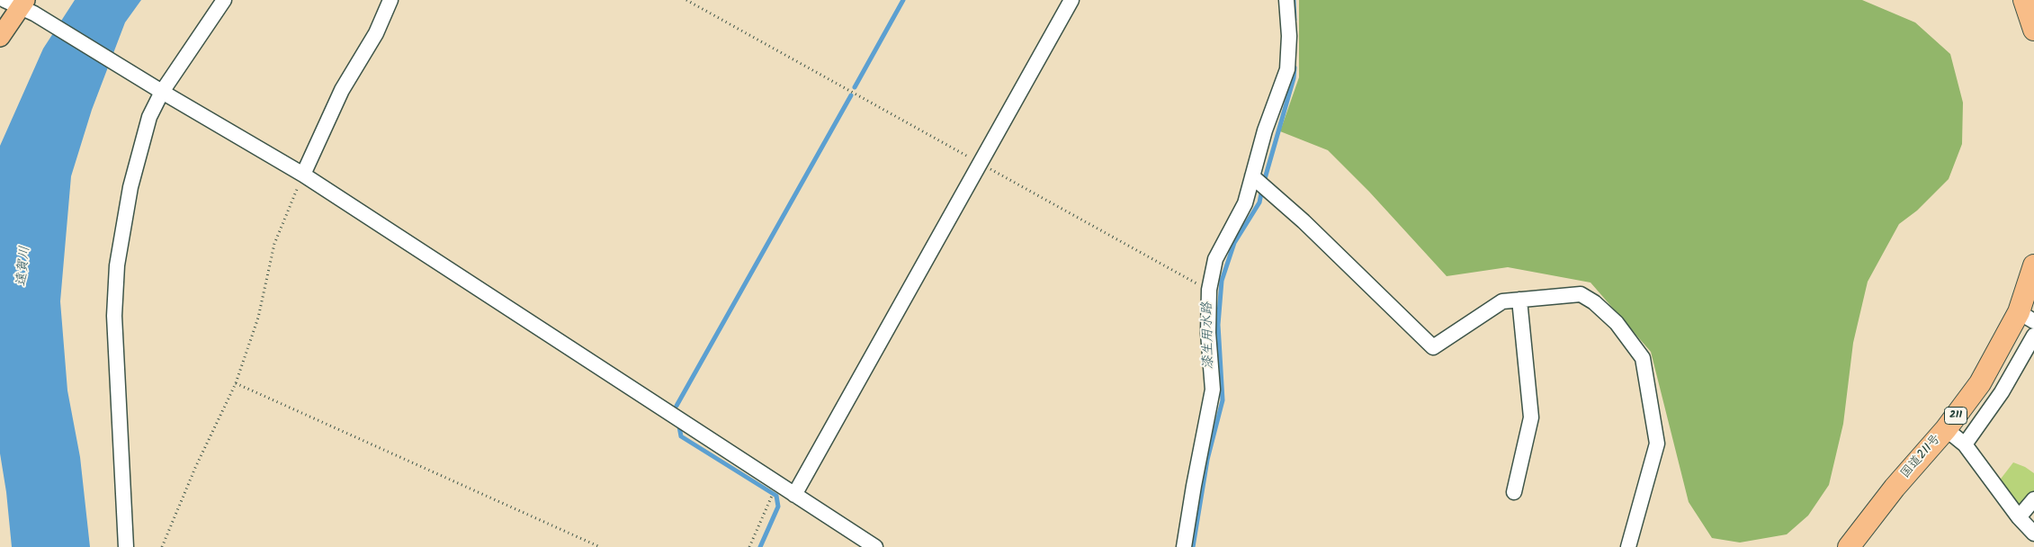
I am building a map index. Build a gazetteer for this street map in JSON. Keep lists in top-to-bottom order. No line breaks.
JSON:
{"streets":{"highway":["211","国道211号"]},"water":["遠賀川","漆生用水路"]}
